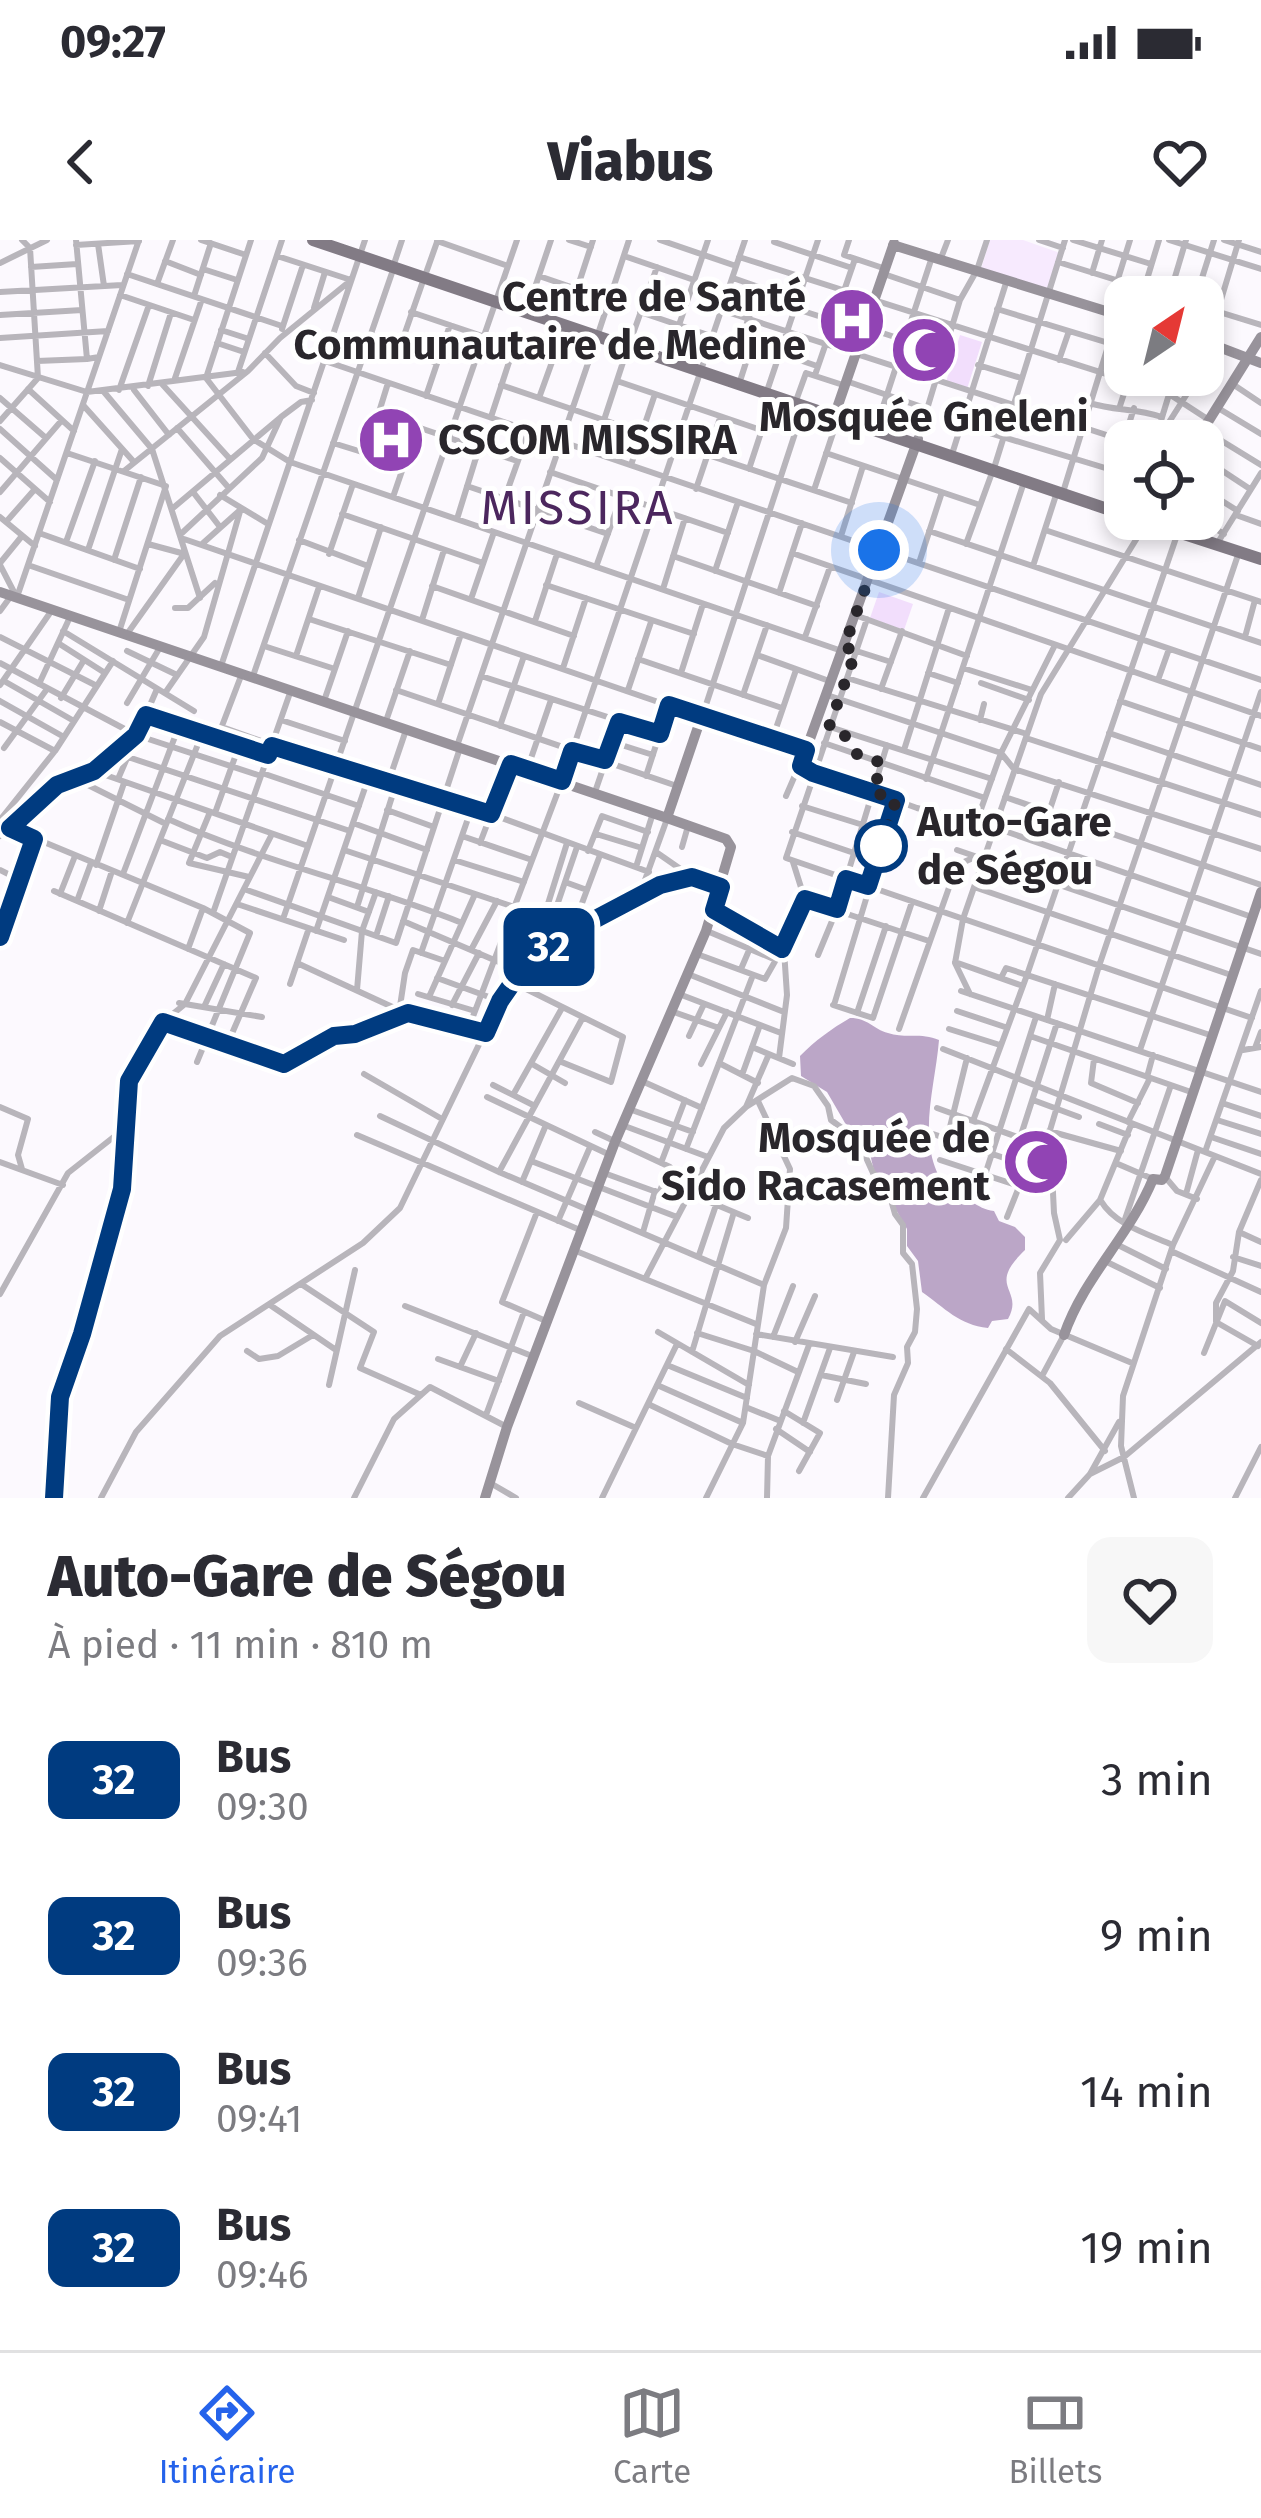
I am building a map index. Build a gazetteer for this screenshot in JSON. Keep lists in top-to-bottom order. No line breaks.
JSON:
{"districts":["MISSIRA"],"places":{"hospital":["Centre de Santé Communautaire de Medine","CSCOM MISSIRA"],"mosque":["Mosquée Gneleni","Mosquée de Sido Racasement"],"other":["Auto-Gare de Ségou"]},"lines":["bus line 32"],"north":"top right","page":{"status":"09:27","header":"Viabus","on_map":"32","heading":["Auto-Gare de Ségou","À pied · 11 min · 810 m"],"list":[{"mark":"32","name":"Bus","note":"09:30","value":"3 min"},{"mark":"32","name":"Bus","note":"09:36","value":"9 min"},{"mark":"32","name":"Bus","note":"09:41","value":"14 min"},{"mark":"32","name":"Bus","note":"09:46","value":"19 min"}],"tabs":["Itinéraire","Carte","Billets"]}}
